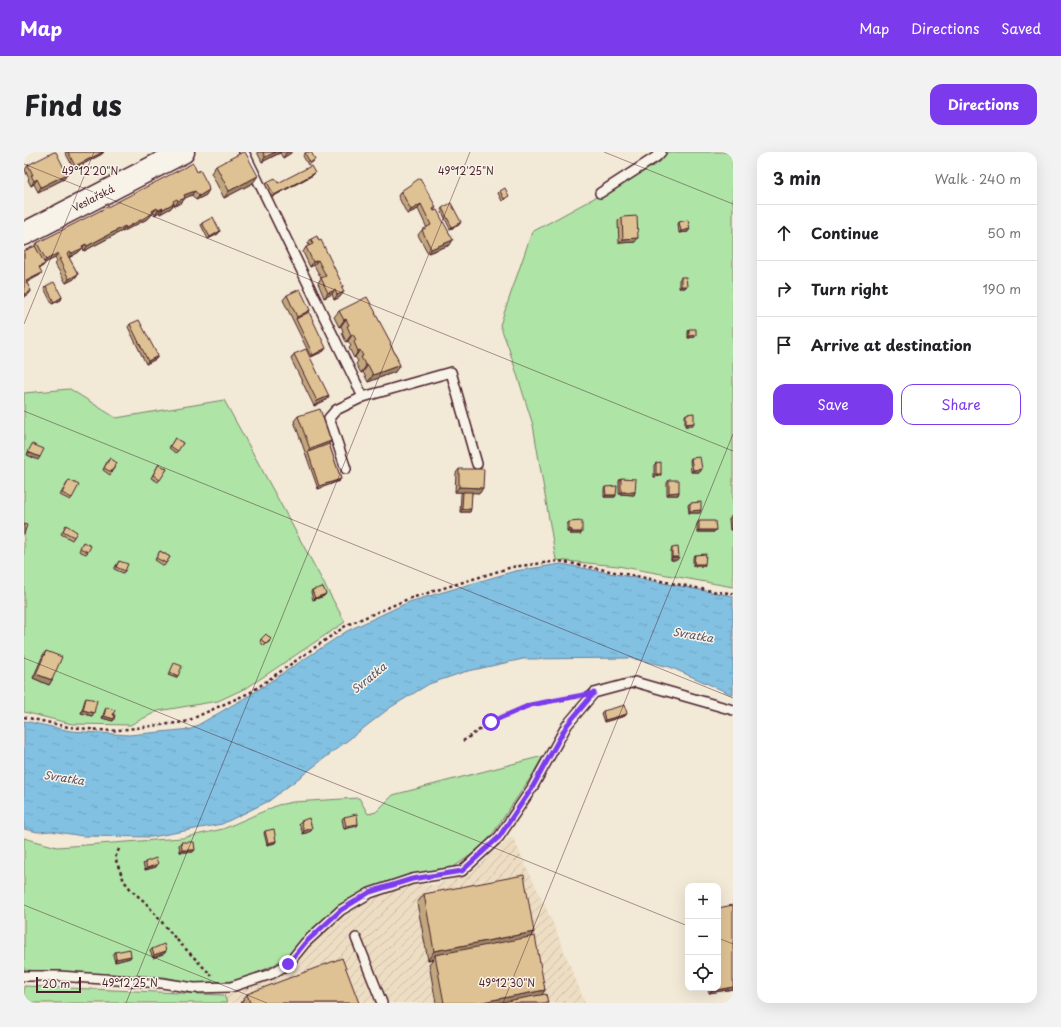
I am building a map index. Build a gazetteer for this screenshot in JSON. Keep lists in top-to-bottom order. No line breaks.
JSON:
{"streets":{"street":["Veslařská"]},"water":["Svratka"],"scale_bar":"20 m","page":{"header":"Map","nav":["Map","Directions","Saved"],"title":"Find us","buttons":["Directions",["Save","Share"]],"heading":["3 min","Walk · 240 m"],"list":[["Continue","50 m"],["Turn right","190 m"],"Arrive at destination"],"map_buttons":["+","−"],"scale":"20 m"},"coordinates":["49°12'20\"N","49°12'25\"N","49°12'30\"N"]}
